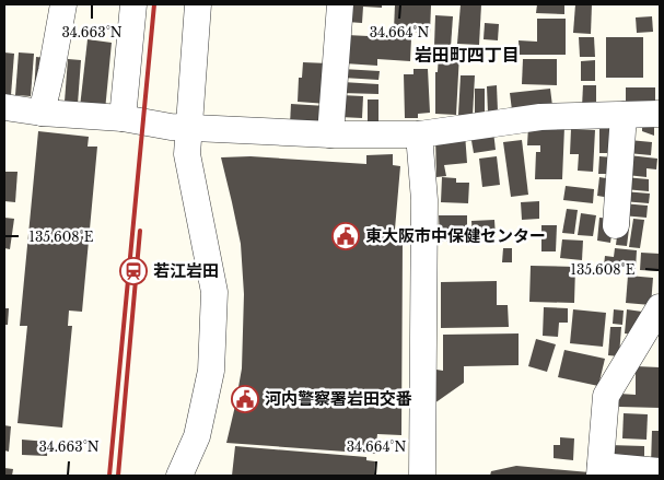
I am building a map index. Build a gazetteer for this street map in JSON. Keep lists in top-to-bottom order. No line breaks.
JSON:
{"districts":["岩田町四丁目"],"places":{"public building":["東大阪市中保健センター","河内警察署岩田交番"],"station":["若江岩田"]},"coordinates":["34.663°N","34.664°N","135.608°E"]}
